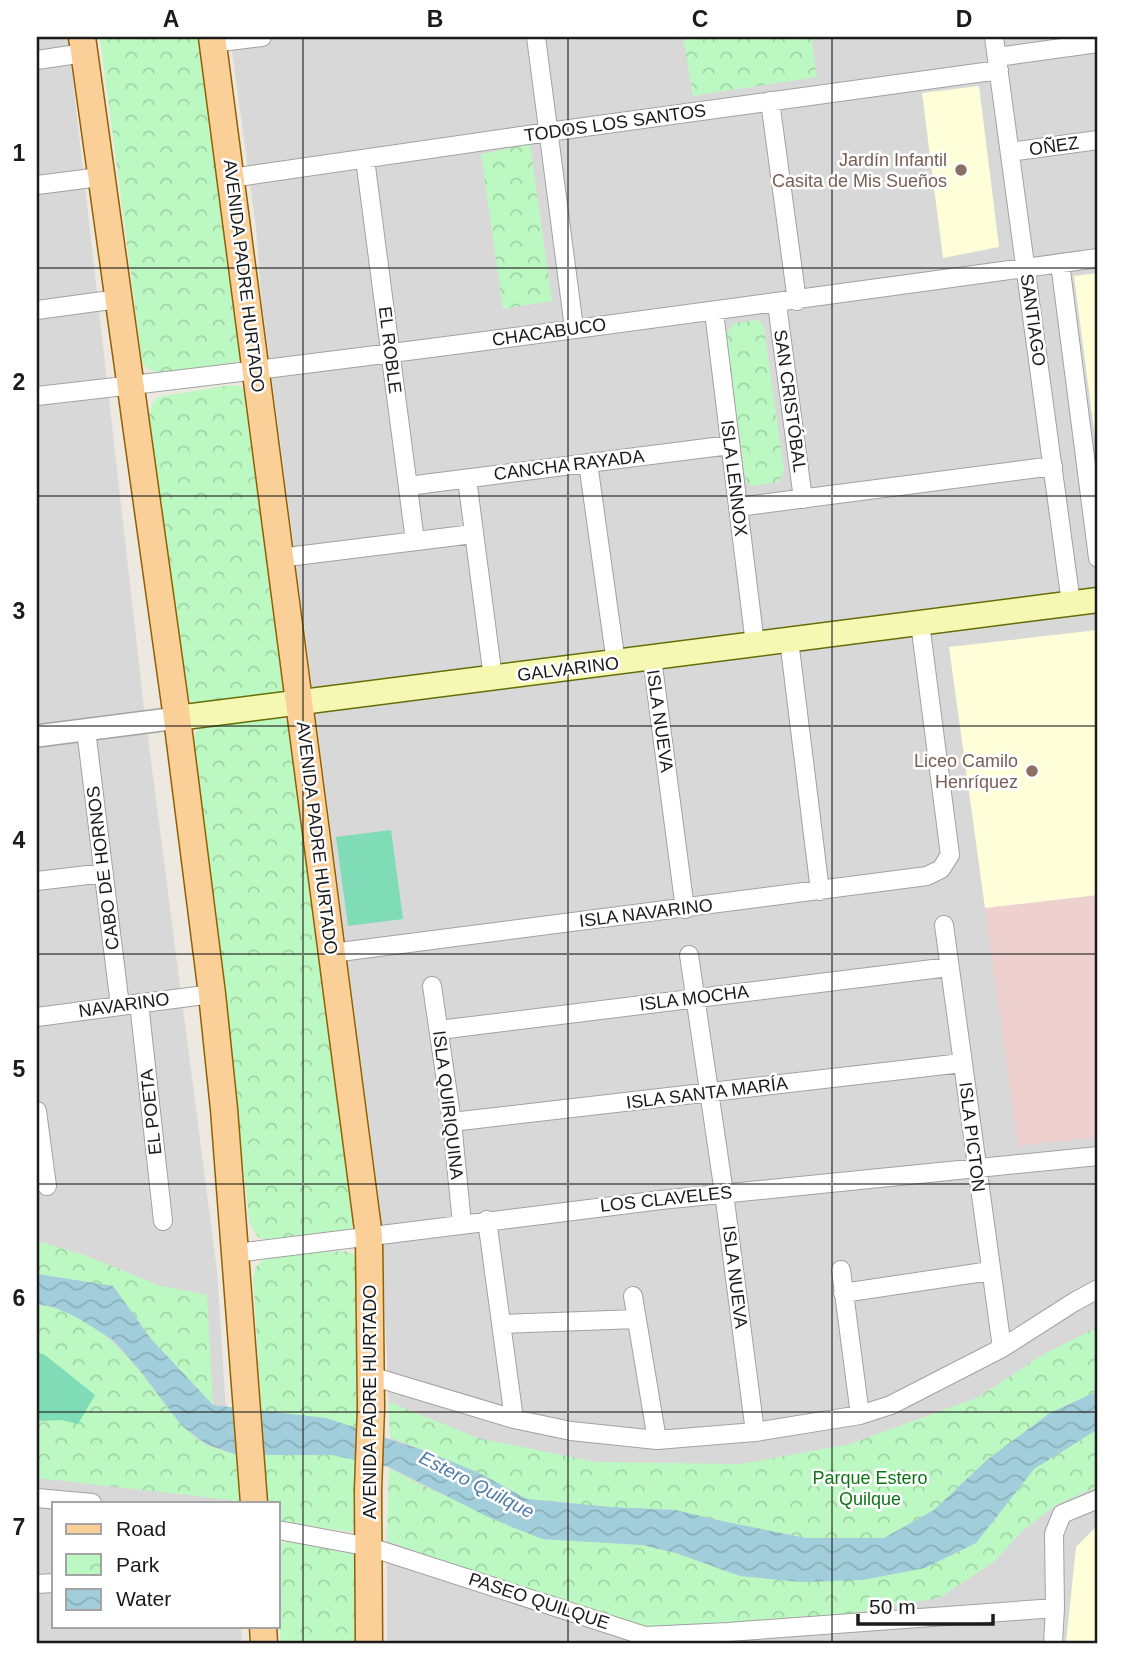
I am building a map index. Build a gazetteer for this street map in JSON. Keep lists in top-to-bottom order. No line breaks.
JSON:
{"streets":{"main road":["AVENIDA PADRE HURTADO","GALVARINO"],"street":["TODOS LOS SANTOS","OÑEZ","SANTIAGO","CHACABUCO","EL ROBLE","SAN CRISTÓBAL","CANCHA RAYADA","ISLA LENNOX","ISLA NUEVA","CABO DE HORNOS","ISLA NAVARINO","ISLA MOCHA","NAVARINO","ISLA SANTA MARÍA","ISLA QUIRIQUINA","EL POETA","ISLA PICTON","LOS CLAVELES","PASEO QUILQUE"]},"crossings":[["TODOS LOS SANTOS","AVENIDA PADRE HURTADO"],["TODOS LOS SANTOS","SANTIAGO"],["TODOS LOS SANTOS","EL ROBLE"],["OÑEZ","SANTIAGO"],["AVENIDA PADRE HURTADO","CHACABUCO"],["AVENIDA PADRE HURTADO","GALVARINO"],["AVENIDA PADRE HURTADO","ISLA NAVARINO"],["AVENIDA PADRE HURTADO","LOS CLAVELES"],["AVENIDA PADRE HURTADO","PASEO QUILQUE"],["SANTIAGO","CHACABUCO"],["SANTIAGO","GALVARINO"],["CHACABUCO","EL ROBLE"],["CHACABUCO","SAN CRISTÓBAL"],["CHACABUCO","ISLA LENNOX"],["EL ROBLE","CANCHA RAYADA"],["CANCHA RAYADA","ISLA LENNOX"],["ISLA LENNOX","GALVARINO"],["GALVARINO","ISLA NUEVA"],["GALVARINO","CABO DE HORNOS"],["GALVARINO","ISLA NAVARINO"],["ISLA NUEVA","ISLA NAVARINO"],["ISLA NUEVA","ISLA MOCHA"],["ISLA NUEVA","ISLA SANTA MARÍA"],["ISLA NUEVA","LOS CLAVELES"],["CABO DE HORNOS","NAVARINO"],["ISLA MOCHA","ISLA QUIRIQUINA"],["ISLA MOCHA","ISLA PICTON"],["NAVARINO","EL POETA"],["ISLA SANTA MARÍA","ISLA QUIRIQUINA"],["ISLA SANTA MARÍA","ISLA PICTON"],["ISLA QUIRIQUINA","LOS CLAVELES"],["ISLA PICTON","LOS CLAVELES"]],"water":["Estero Quilque"],"parks":["Parque Estero Quilque"],"places":["Jardín Infantil Casita de Mis Sueños","Liceo Camilo Henríquez"],"legend":["Road","Park","Water"],"scale_bar":"50 m","grid":{"columns":["A","B","C","D"],"rows":["1","2","3","4","5","6","7"]}}
